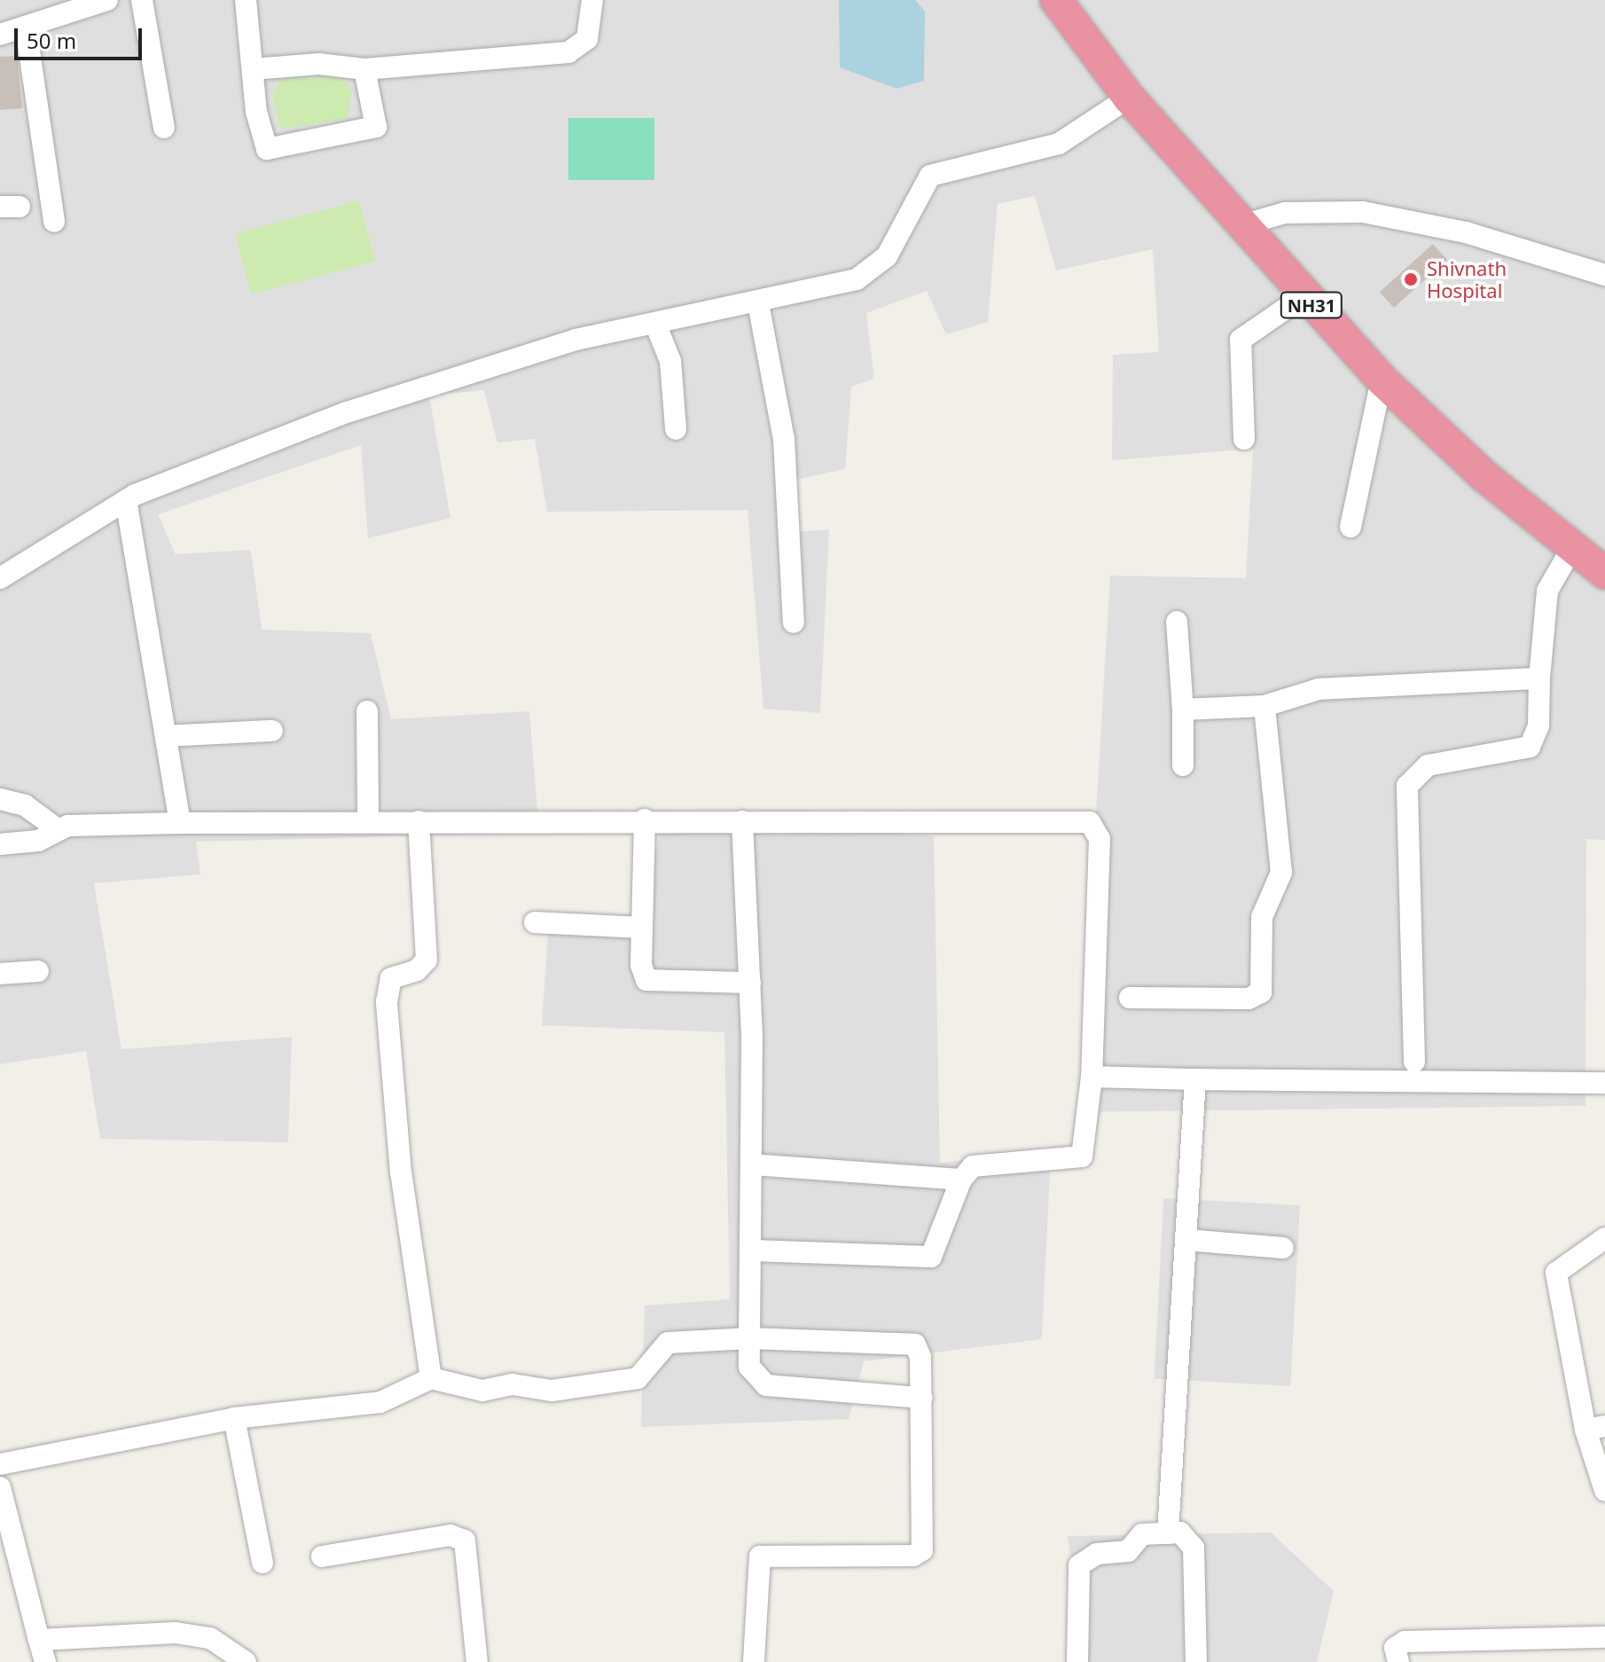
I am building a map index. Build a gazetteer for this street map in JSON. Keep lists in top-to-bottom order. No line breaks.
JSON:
{"streets":{"highway":["NH31"]},"places":["Shivnath Hospital"],"scale_bar":"50 m"}
